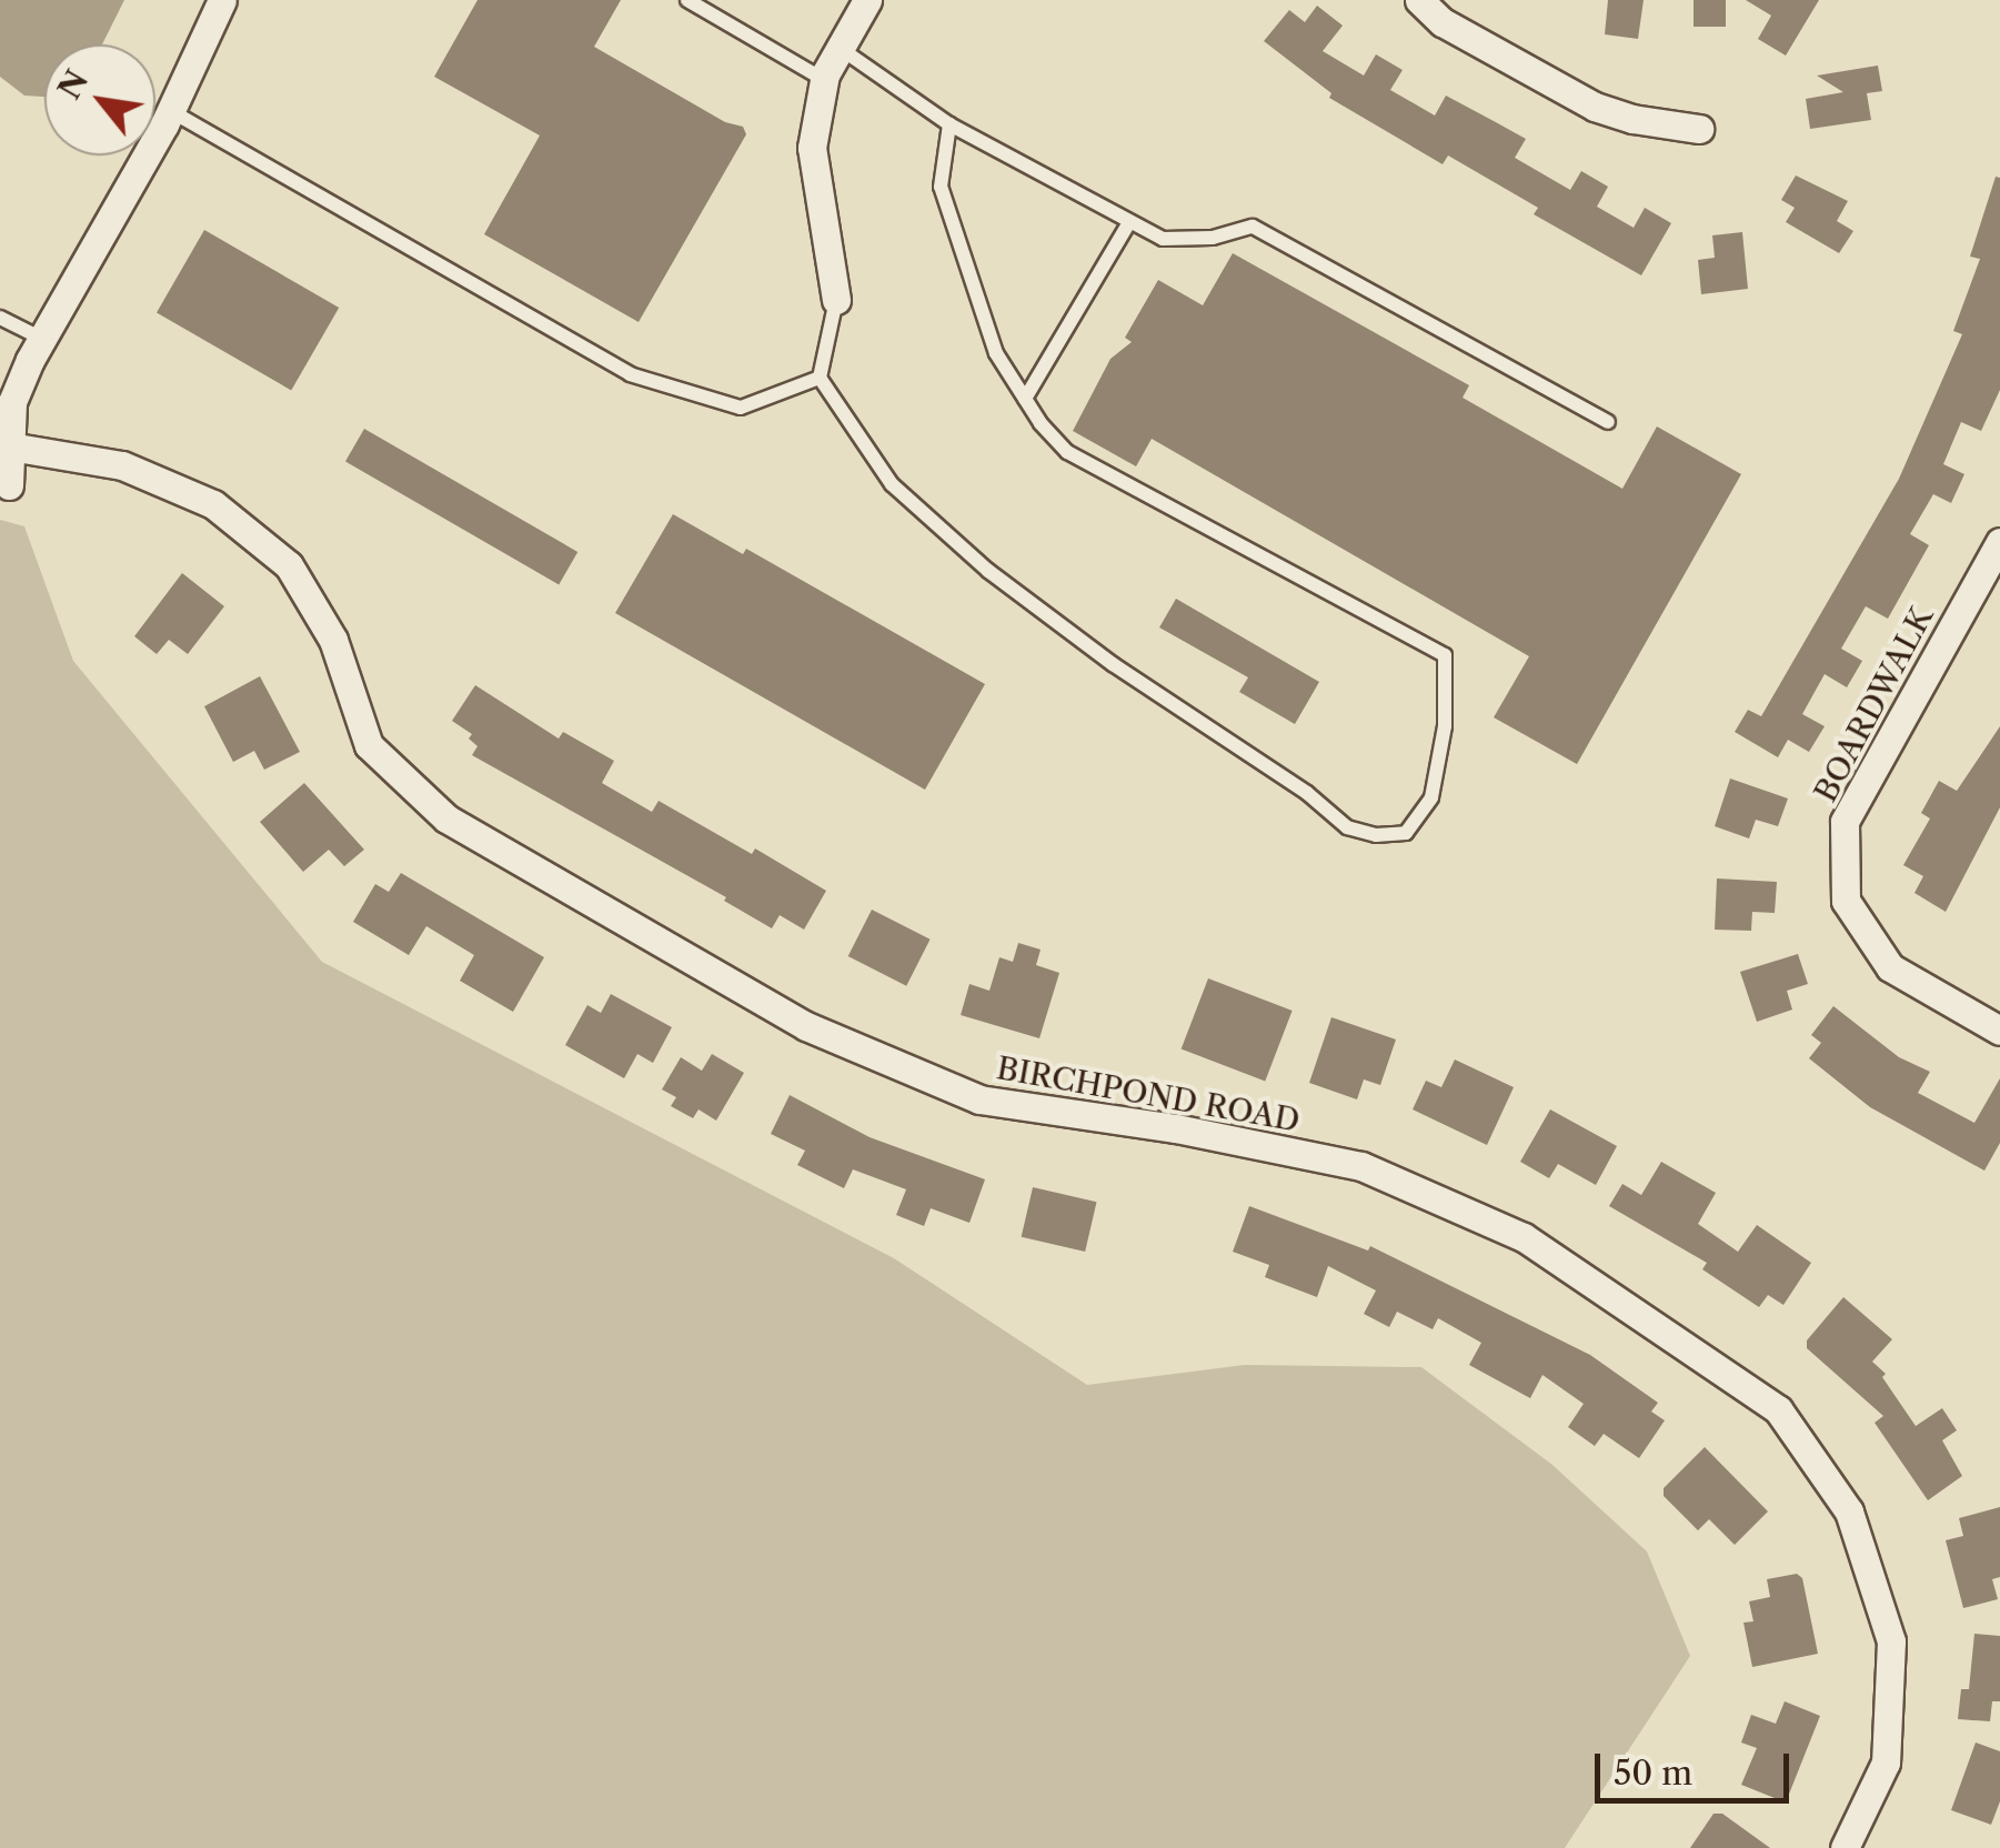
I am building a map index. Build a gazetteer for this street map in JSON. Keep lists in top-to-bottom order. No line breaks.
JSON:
{"streets":{"street":["BOARDWALK","BIRCHPOND ROAD"]},"scale_bar":"50 m","north":"top left"}
